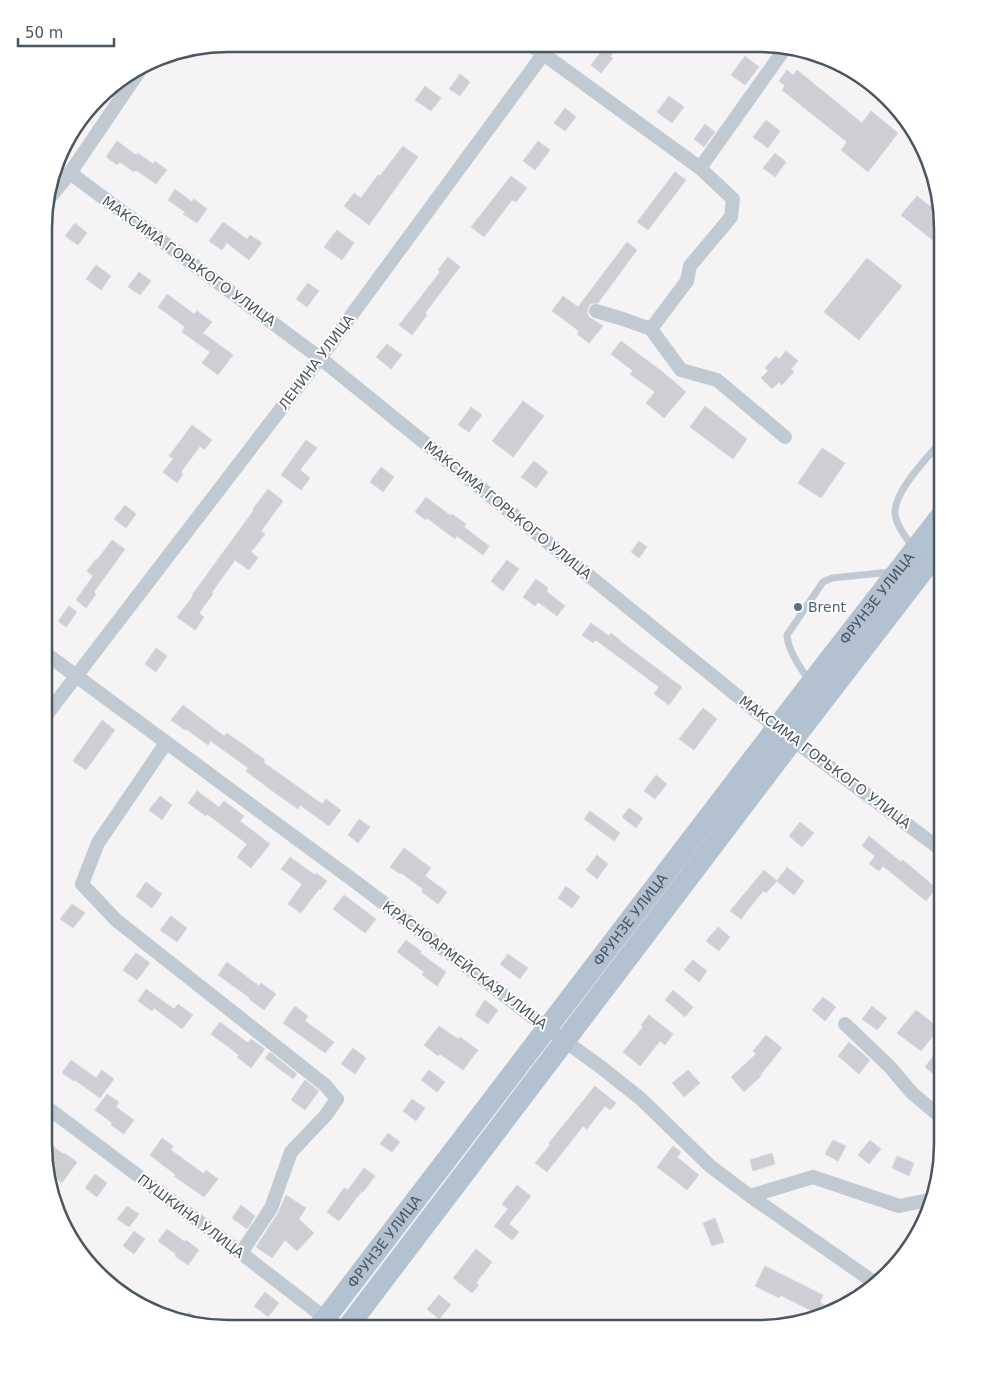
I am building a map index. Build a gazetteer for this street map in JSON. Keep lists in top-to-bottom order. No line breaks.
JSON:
{"streets":{"main road":["ФРУНЗЕ УЛИЦА"],"street":["МАКСИМА ГОРЬКОГО УЛИЦА","ЛЕНИНА УЛИЦА","КРАСНОАРМЕЙСКАЯ УЛИЦА","ПУШКИНА УЛИЦА"]},"crossings":[["МАКСИМА ГОРЬКОГО УЛИЦА","ЛЕНИНА УЛИЦА"],["МАКСИМА ГОРЬКОГО УЛИЦА","ФРУНЗЕ УЛИЦА"],["ЛЕНИНА УЛИЦА","КРАСНОАРМЕЙСКАЯ УЛИЦА"],["ФРУНЗЕ УЛИЦА","КРАСНОАРМЕЙСКАЯ УЛИЦА"]],"places":["Brent"],"scale_bar":"50 m"}
